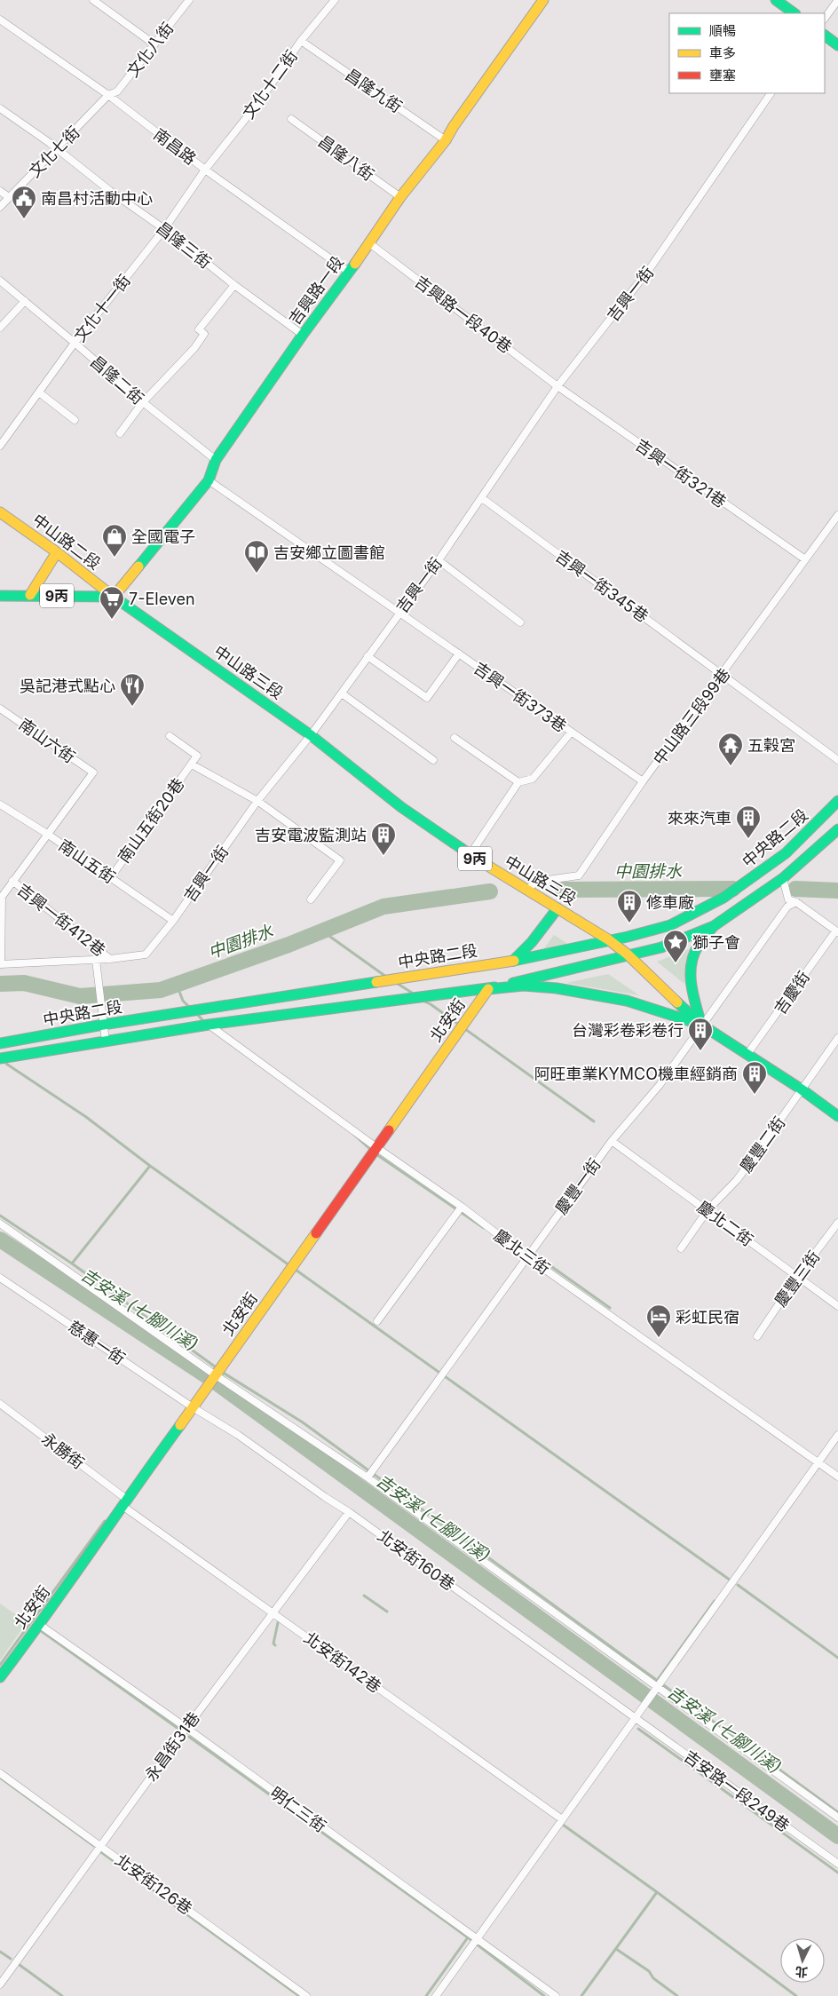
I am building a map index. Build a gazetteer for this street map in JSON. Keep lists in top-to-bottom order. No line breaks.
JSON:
{"streets":{"street":["文化八街","文化十二街","昌隆九街","南昌路","文化七街","昌隆八街","昌隆三街","吉興路一段","吉興一街","文化十一街","吉興路一段40巷","昌隆二街","吉興一街321巷","中山路二段","吉興一街345巷","9丙","中山路三段","吉興一街373巷","中山路三段99巷","南山六街","南山五街20巷","中央路二段","南山五街","吉興一街412巷","吉慶街","北安街","慶豐二街","慶豐一街","慶北二街","慶北三街","慶豐三街","慈惠一街","永勝街","北安街160巷","北安街142巷","永昌街31巷","吉安路一段249巷","明仁三街","北安街126巷"]},"crossings":[["文化八街","南昌路"],["文化八街","文化七街"],["文化十二街","昌隆九街"],["文化十二街","南昌路"],["文化十二街","文化十一街"],["昌隆九街","吉興路一段"],["南昌路","文化七街"],["南昌路","吉興路一段"],["南昌路","文化十一街"],["文化七街","昌隆三街"],["昌隆八街","吉興路一段"],["昌隆三街","吉興路一段"],["昌隆三街","文化十一街"],["吉興路一段","吉興路一段40巷"],["吉興路一段","昌隆二街"],["吉興路一段","中山路二段"],["吉興路一段","9丙"],["吉興路一段","中山路三段"],["吉興路一段","吉興一街373巷"],["吉興一街","吉興路一段40巷"],["吉興一街","吉興一街321巷"],["吉興一街","吉興一街345巷"],["吉興一街","中山路三段"],["吉興一街","吉興一街373巷"],["吉興一街","南山五街"],["吉興一街","吉興一街412巷"],["文化十一街","昌隆二街"],["吉興路一段40巷","吉興一街321巷"],["吉興一街321巷","中山路三段99巷"],["中山路二段","9丙"],["中山路二段","中山路三段"],["吉興一街345巷","中山路三段99巷"],["9丙","中山路三段"],["中山路三段","中山路三段99巷"],["中山路三段","中央路二段"],["中山路三段","吉慶街"],["中山路三段","慶豐二街"],["中山路三段","慶豐一街"],["吉興一街373巷","中山路三段99巷"],["南山六街","南山五街"],["南山五街20巷","南山五街"],["中央路二段","北安街"],["中央路二段","慶北三街"],["北安街","慶北三街"],["北安街","慈惠一街"],["北安街","永勝街"],["北安街","北安街160巷"],["北安街","北安街142巷"],["北安街","明仁三街"],["慶豐二街","慶北二街"],["慶豐一街","慶北二街"],["慶豐一街","慶北三街"],["慶北二街","慶豐三街"],["慈惠一街","北安街160巷"],["永勝街","北安街142巷"],["北安街160巷","永昌街31巷"],["北安街160巷","吉安路一段249巷"],["北安街142巷","永昌街31巷"],["永昌街31巷","明仁三街"],["永昌街31巷","北安街126巷"]],"water":["中園排水","吉安溪 (七腳川溪)"],"places":{"public building":["南昌村活動中心"],"shop":["全國電子"],"library":["吉安鄉立圖書館"],"supermarket":["7-Eleven"],"restaurant":["吳記港式點心"],"temple":["五榖宮"],"building":["來來汽車","吉安電波監測站","修車廠","台灣彩卷彩卷行","阿旺車業KYMCO機車經銷商"],"place":["獅子會"],"hotel":["彩虹民宿"]},"legend":["順暢","車多","壅塞"],"north":"bottom"}
